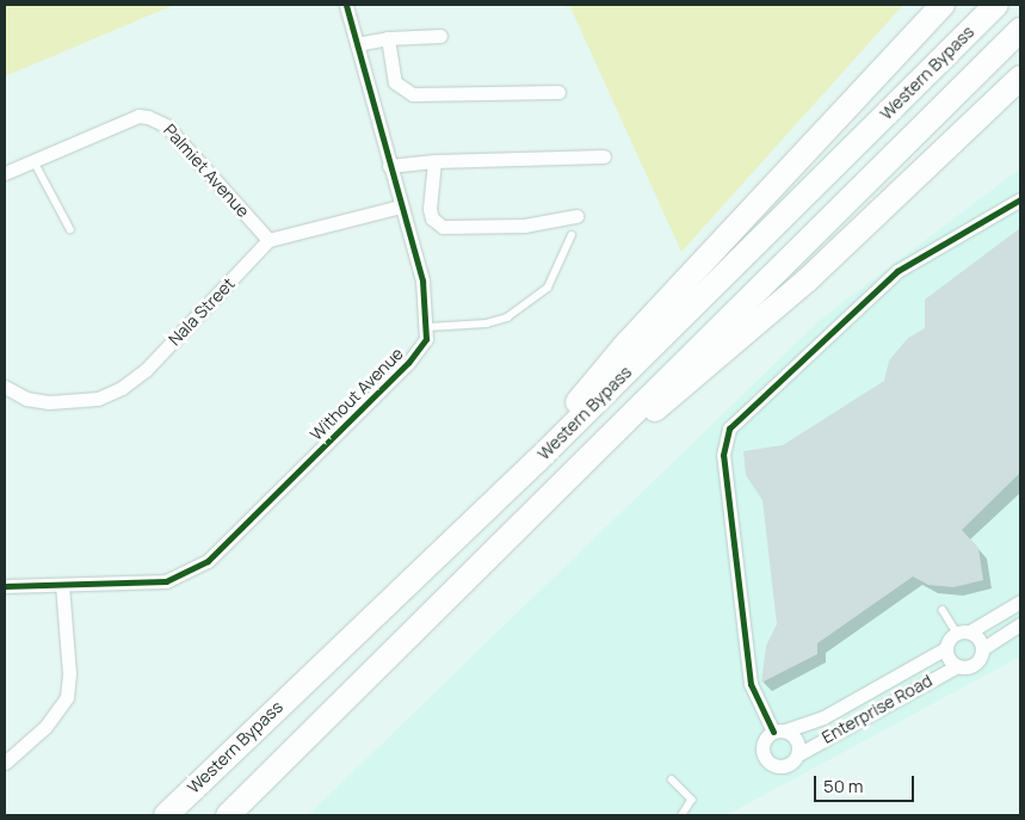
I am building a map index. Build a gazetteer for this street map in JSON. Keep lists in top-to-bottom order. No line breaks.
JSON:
{"streets":{"highway":["Western Bypass"],"street":["Palmiet Avenue","Nala Street","Without Avenue","Enterprise Road"]},"crossings":[["Palmiet Avenue","Nala Street"]],"scale_bar":"50 m"}
